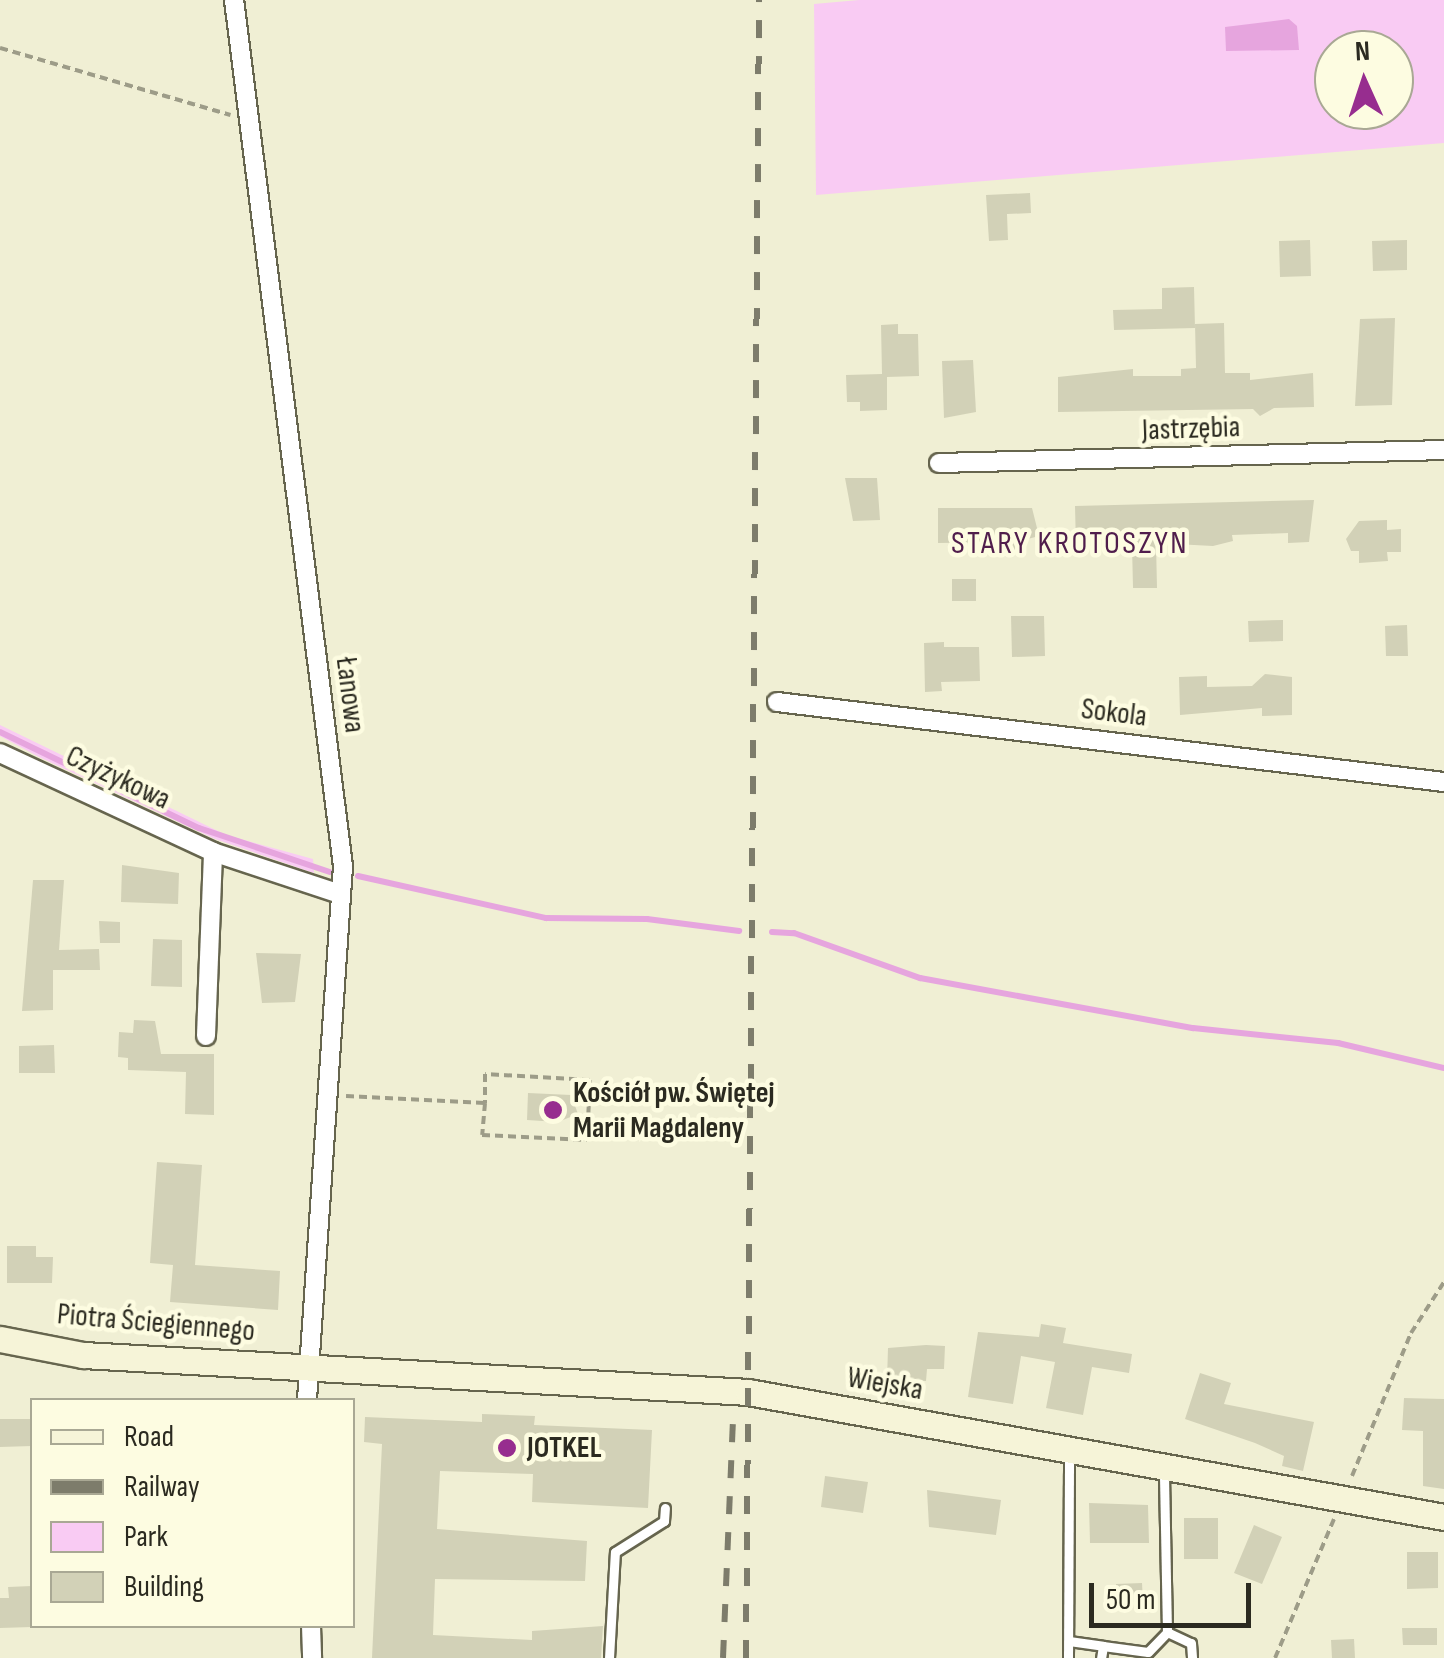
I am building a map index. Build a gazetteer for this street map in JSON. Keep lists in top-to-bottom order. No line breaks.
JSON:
{"streets":{"street":["Jastrzębia","Łanowa","Sokola","Czyżykowa","Piotra Ściegiennego","Wiejska"]},"crossings":[["Łanowa","Czyżykowa"],["Łanowa","Piotra Ściegiennego"],["Łanowa","Wiejska"],["Piotra Ściegiennego","Wiejska"]],"districts":["STARY KROTOSZYN"],"places":["Kościół pw. Świętej Marii Magdaleny","JOTKEL"],"legend":["Road","Railway","Park","Building"],"scale_bar":"50 m","north":"top"}
